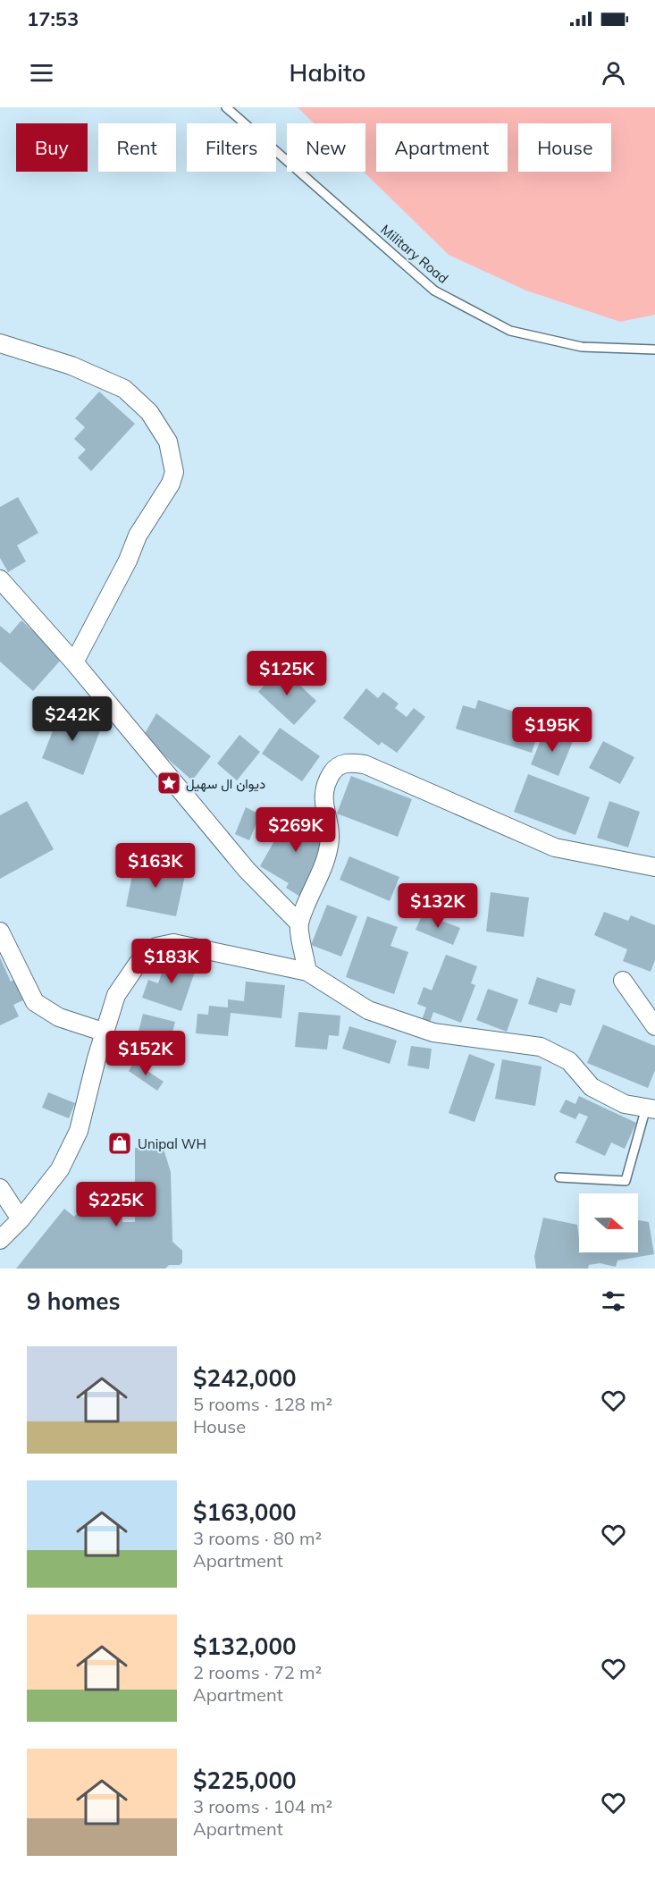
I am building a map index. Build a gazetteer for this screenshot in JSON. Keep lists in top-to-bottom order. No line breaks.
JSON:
{"streets":{"lane":["Military Road"]},"places":{"place":["ديوان ال سهيل"],"shop":["Unipal WH"]},"north":"right","page":{"status":"17:53","header":"Habito","chip":["Buy","Rent","Filters","New","Apartment","House"],"price":["$125K","$242K","$195K","$269K","$163K","$132K","$183K","$152K","$225K"],"heading":"9 homes","list":[{"name":"$242,000","note":"5 rooms · 128 m² · House"},{"name":"$163,000","note":"3 rooms · 80 m² · Apartment"},{"name":"$132,000","note":"2 rooms · 72 m² · Apartment"},{"name":"$225,000","note":"3 rooms · 104 m² · Apartment"}]}}
